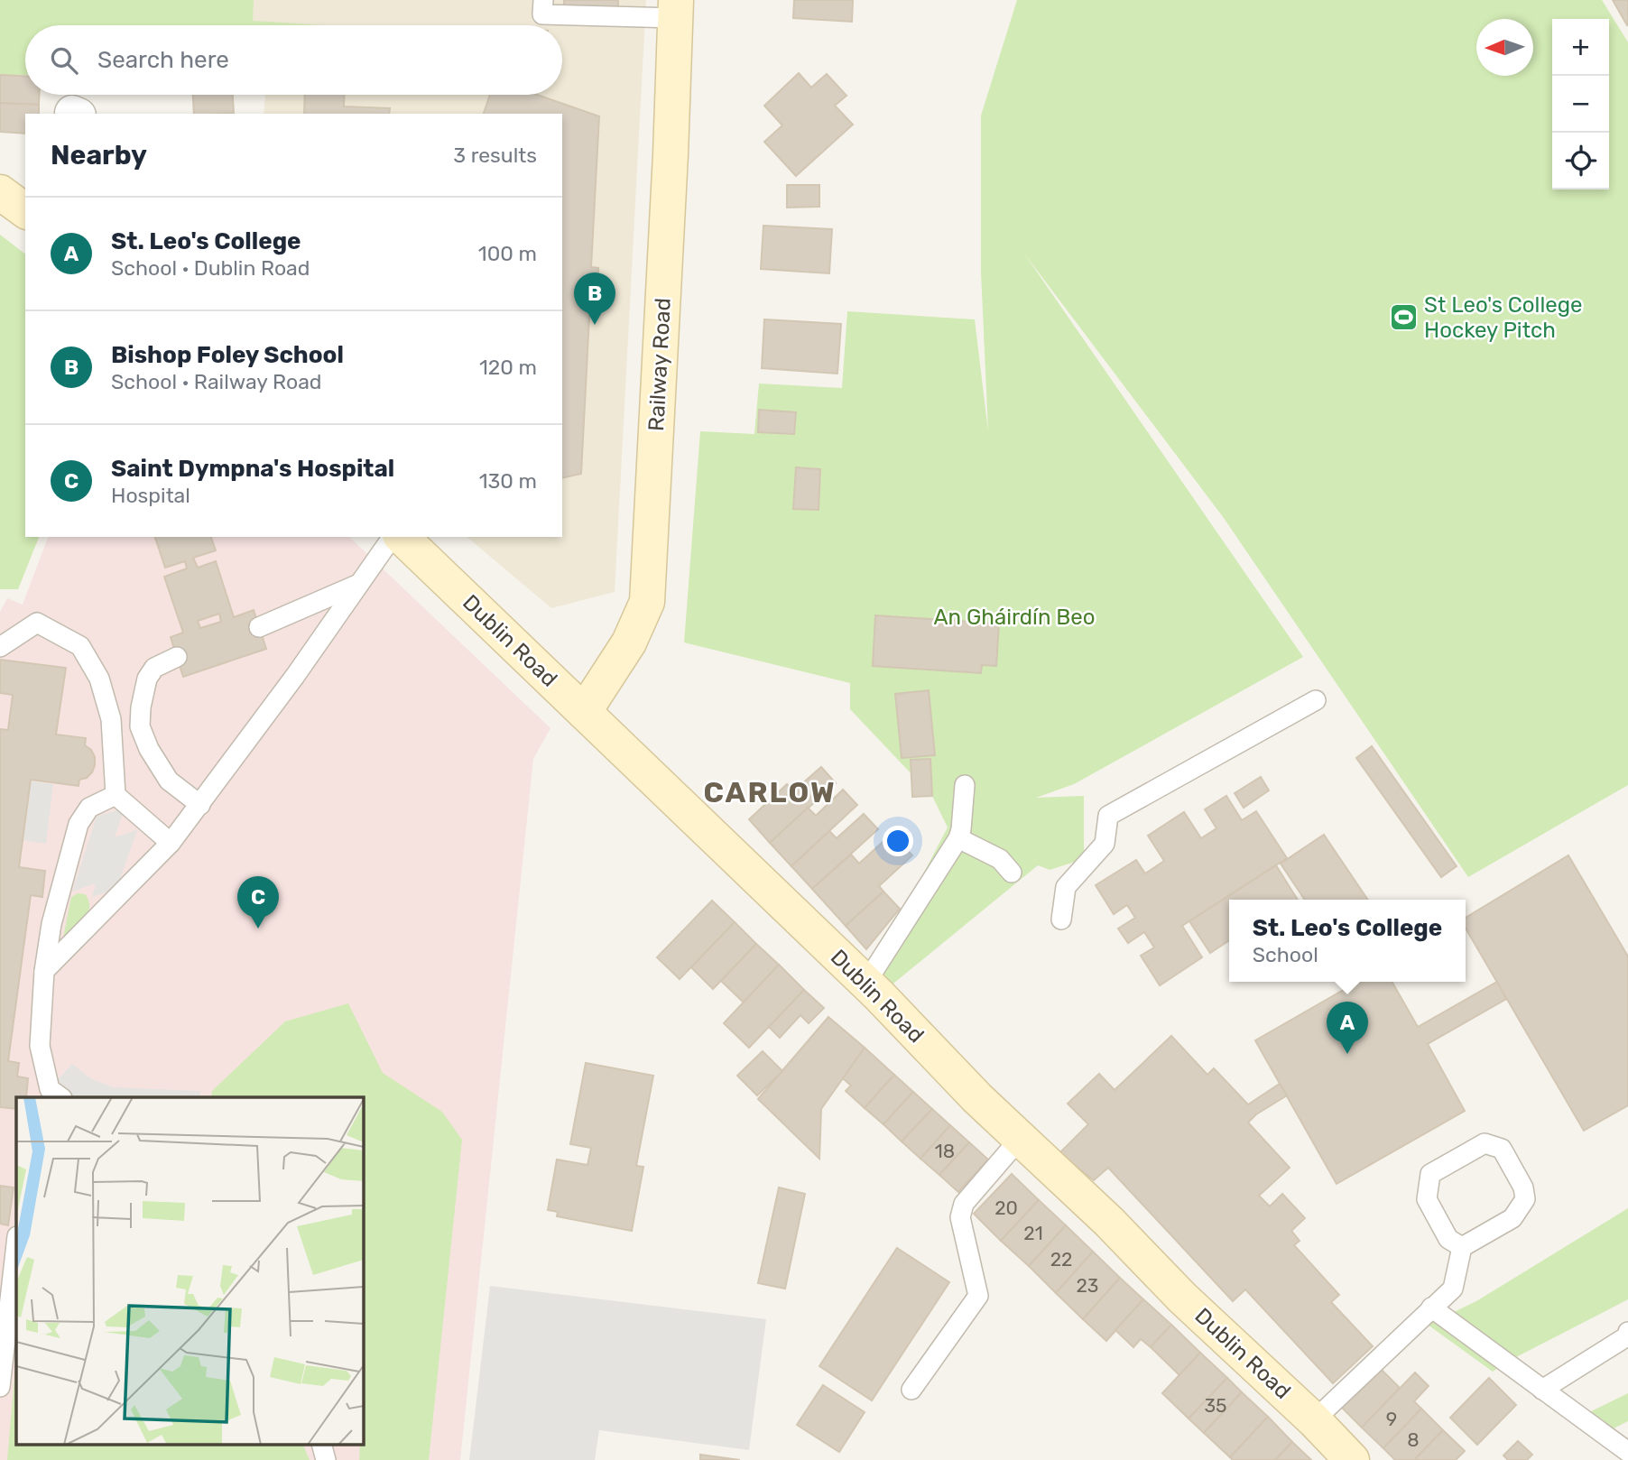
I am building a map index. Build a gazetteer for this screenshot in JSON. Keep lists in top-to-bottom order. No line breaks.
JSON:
{"streets":{"main road":["Railway Road","Dublin Road"]},"crossings":[["Railway Road","Dublin Road"]],"districts":["CARLOW"],"parks":["An Gháirdín Beo"],"places":{"sports":["St Leo's College Hockey Pitch"]},"house_numbers":["18","20","21","22","23","35","9","8"],"north":"left","page":{"map_buttons":["+","−"],"search":"Search here","heading":["Nearby","3 results"],"list":[{"mark":"A","name":"St. Leo's College","note":"School · Dublin Road","value":"100 m"},{"mark":"B","name":"Bishop Foley School","note":"School · Railway Road","value":"120 m"},{"mark":"C","name":"Saint Dympna's Hospital","note":"Hospital","value":"130 m"}],"pins":["B","C","A"],"popup":["St. Leo's College","School"]}}
